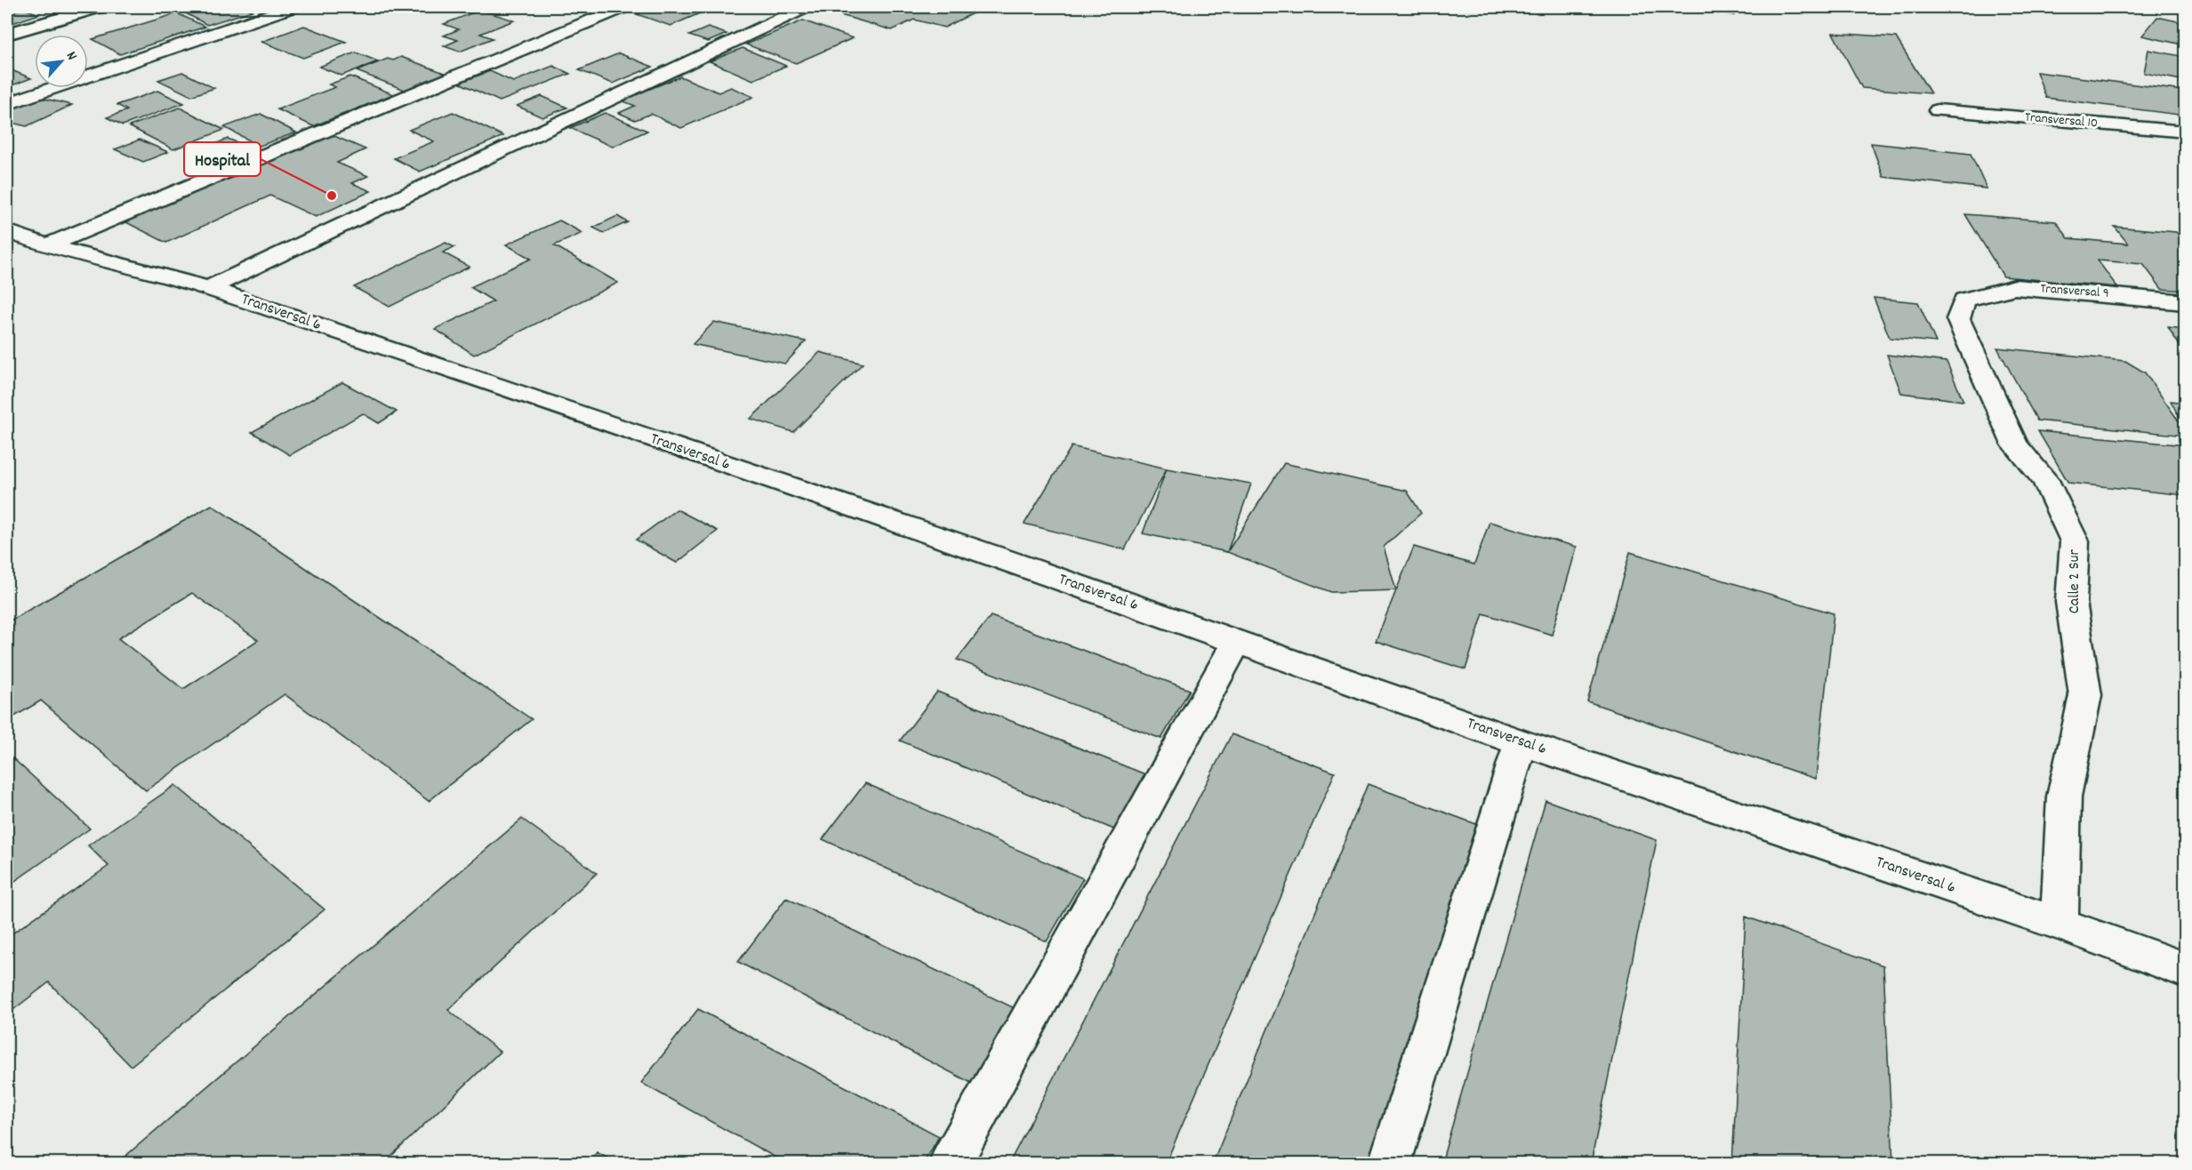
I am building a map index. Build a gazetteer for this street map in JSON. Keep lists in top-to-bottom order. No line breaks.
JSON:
{"streets":{"street":["Transversal 10","Transversal 9","Transversal 6","Calle 2 Sur"]},"crossings":[["Transversal 9","Calle 2 Sur"],["Transversal 6","Calle 2 Sur"]],"places":["Hospital"],"north":"top right"}
